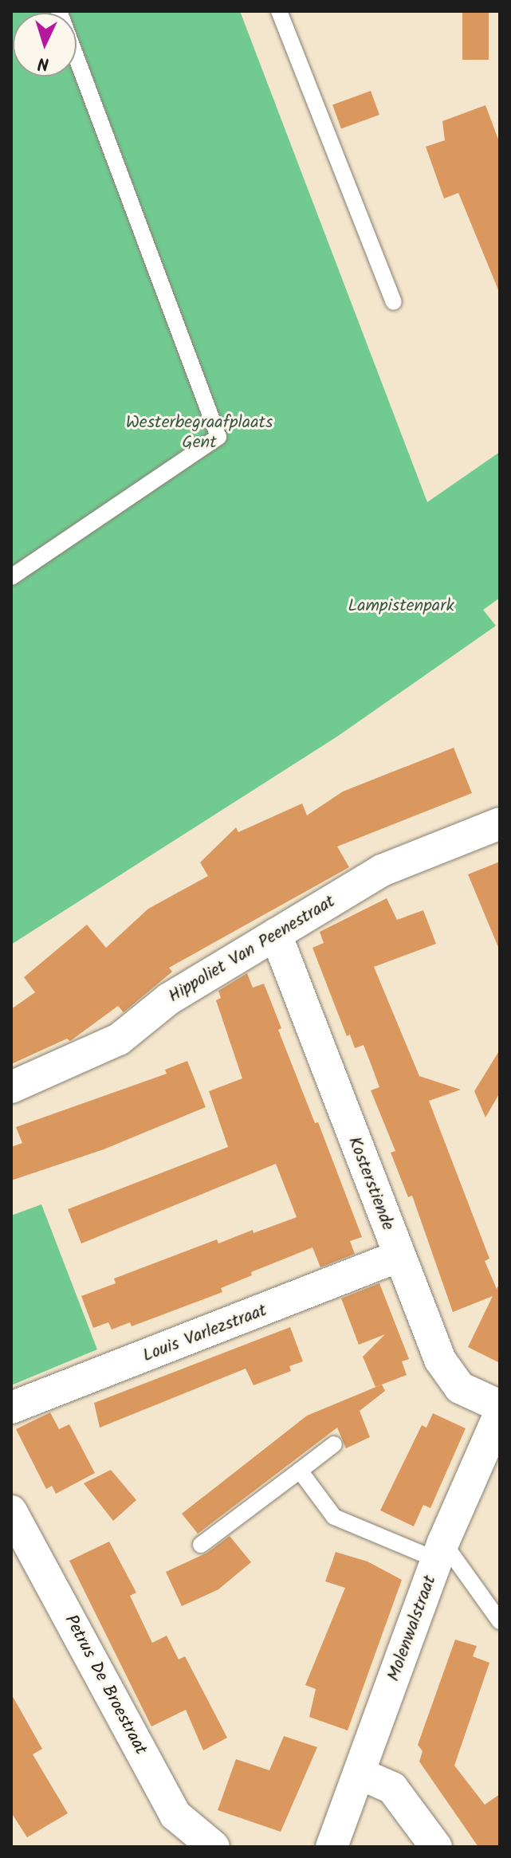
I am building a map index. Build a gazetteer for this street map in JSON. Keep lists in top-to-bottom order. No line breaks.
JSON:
{"streets":{"street":["Hippoliet Van Peenestraat","Kosterstiende","Louis Varlezstraat","Molenwalstraat","Petrus De Broestraat"]},"crossings":[["Hippoliet Van Peenestraat","Kosterstiende"],["Kosterstiende","Louis Varlezstraat"]],"parks":["Westerbegraafplaats Gent","Lampistenpark"],"north":"bottom"}
